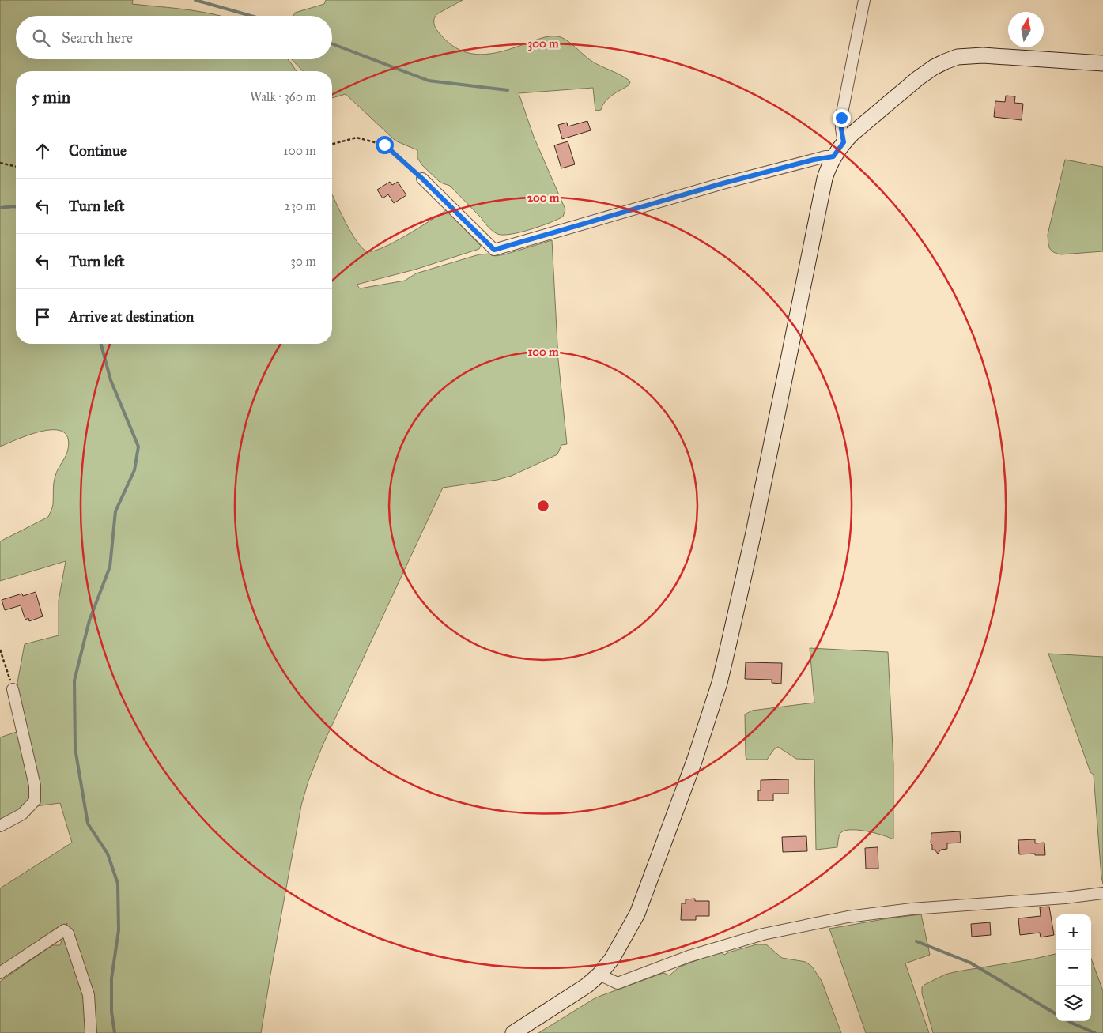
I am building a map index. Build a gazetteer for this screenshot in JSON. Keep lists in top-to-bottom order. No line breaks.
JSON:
{"north":"top","page":{"search":"Search here","heading":["5 min","Walk · 360 m"],"list":[["Continue","100 m"],["Turn left","230 m"],["Turn left","30 m"],"Arrive at destination"],"map_buttons":["+","−"]},"rings":["300 m","200 m","100 m"]}
